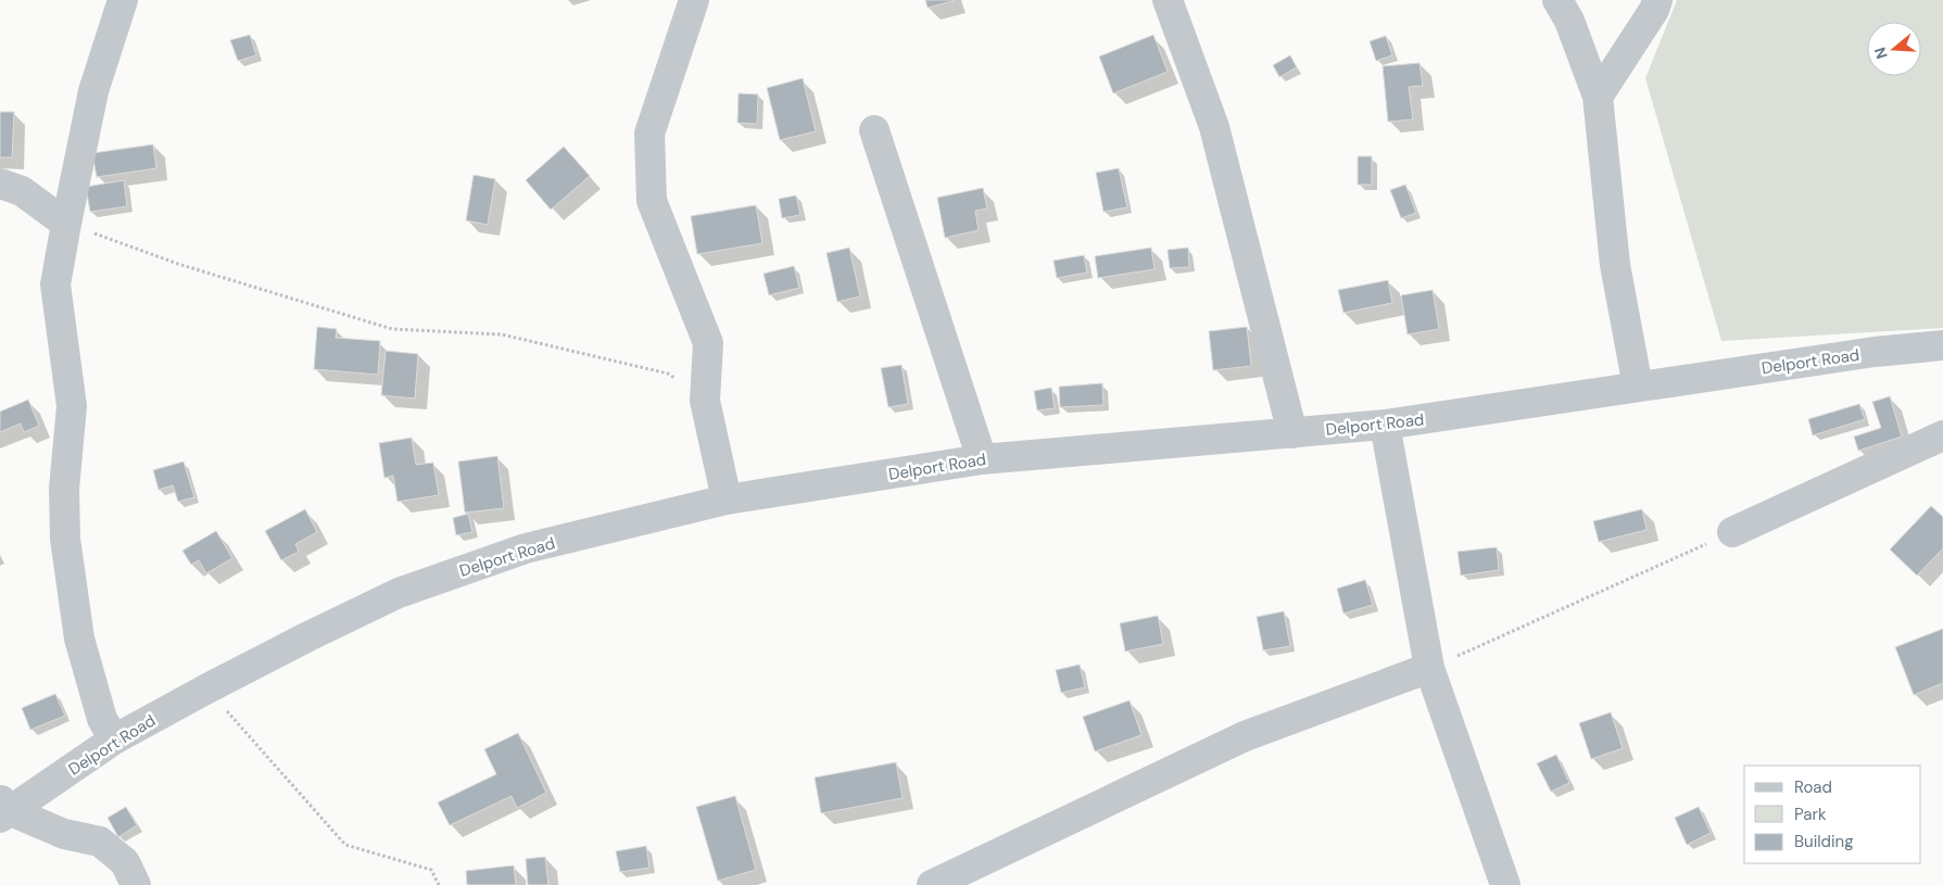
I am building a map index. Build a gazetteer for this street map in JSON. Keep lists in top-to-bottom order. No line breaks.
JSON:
{"streets":{"street":["Delport Road"]},"legend":["Road","Park","Building"],"north":"left"}
